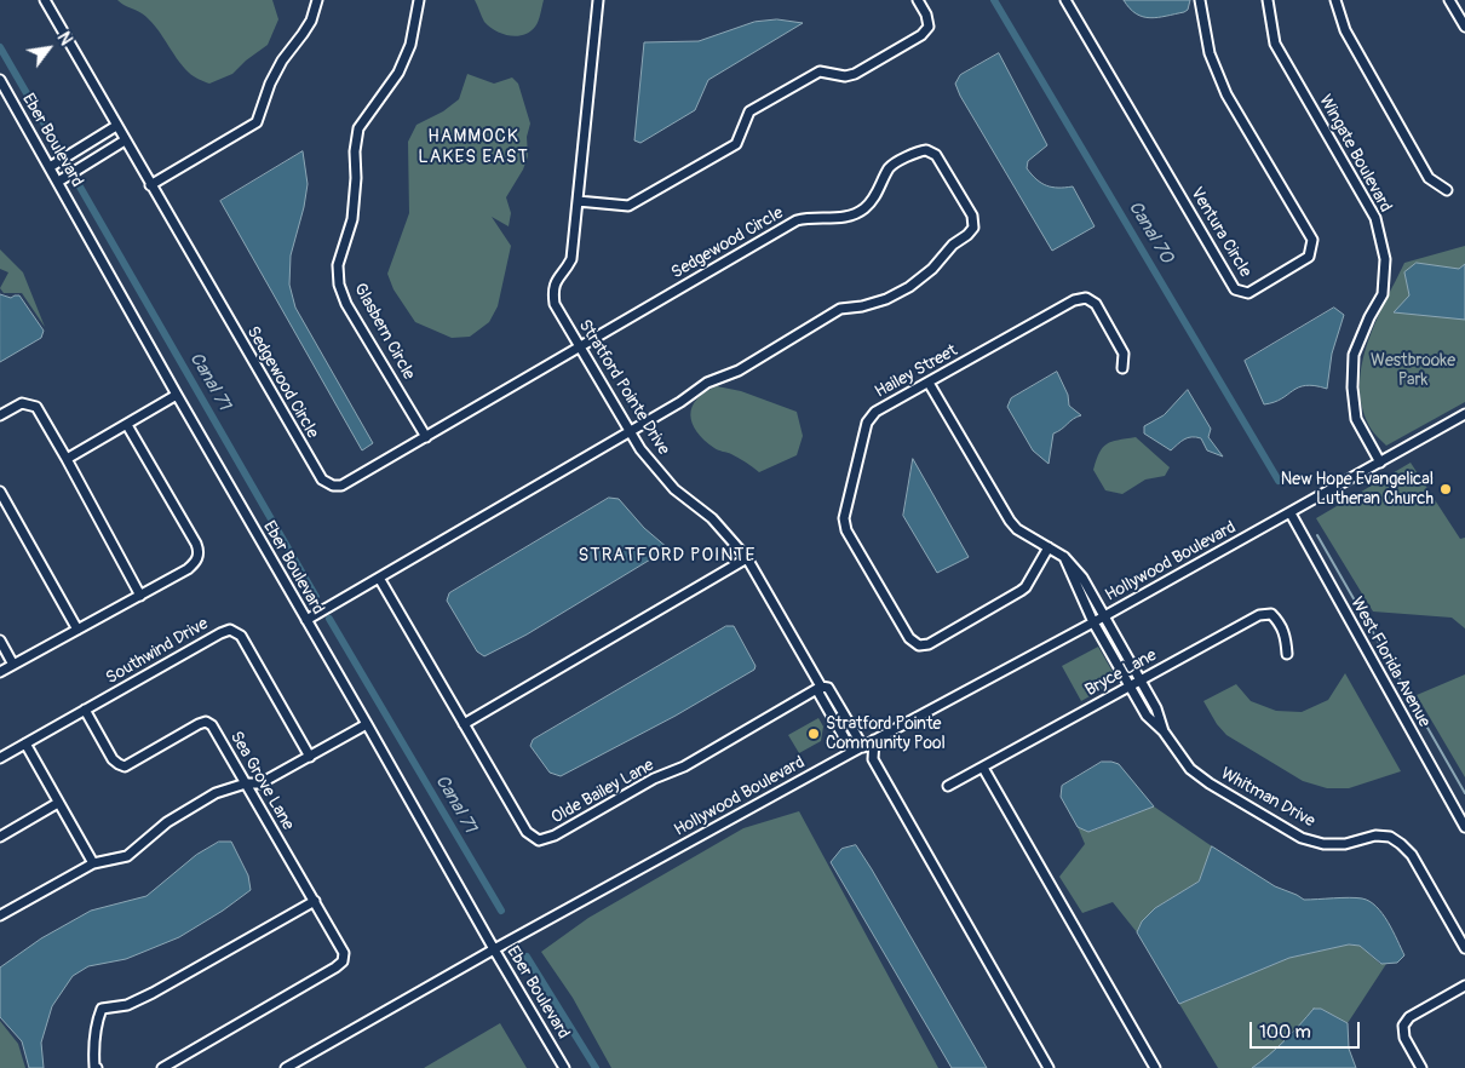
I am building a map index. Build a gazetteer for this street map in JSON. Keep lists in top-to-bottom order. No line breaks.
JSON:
{"streets":{"street":["Eber Boulevard","Wingate Boulevard","Ventura Circle","Sedgewood Circle","Glasbern Circle","Hailey Street","Stratford Pointe Drive","Hollywood Boulevard","Southwind Drive","West Florida Avenue","Bryce Lane","Sea Grove Lane","Olde Bailey Lane","Whitman Drive"]},"crossings":[["Eber Boulevard","Sedgewood Circle"],["Eber Boulevard","Hollywood Boulevard"],["Wingate Boulevard","Hollywood Boulevard"],["Sedgewood Circle","Glasbern Circle"],["Sedgewood Circle","Stratford Pointe Drive"],["Sedgewood Circle","Olde Bailey Lane"],["Hailey Street","Whitman Drive"],["Stratford Pointe Drive","Olde Bailey Lane"],["Hollywood Boulevard","West Florida Avenue"],["Hollywood Boulevard","Whitman Drive"],["Southwind Drive","Sea Grove Lane"],["Bryce Lane","Whitman Drive"]],"districts":["HAMMOCK LAKES EAST","STRATFORD POINTE"],"water":["Canal 70","Canal 71"],"parks":["Westbrooke Park"],"places":["New Hope Evangelical Lutheran Church","Stratford Pointe Community Pool"],"scale_bar":"100 m","north":"top right"}
